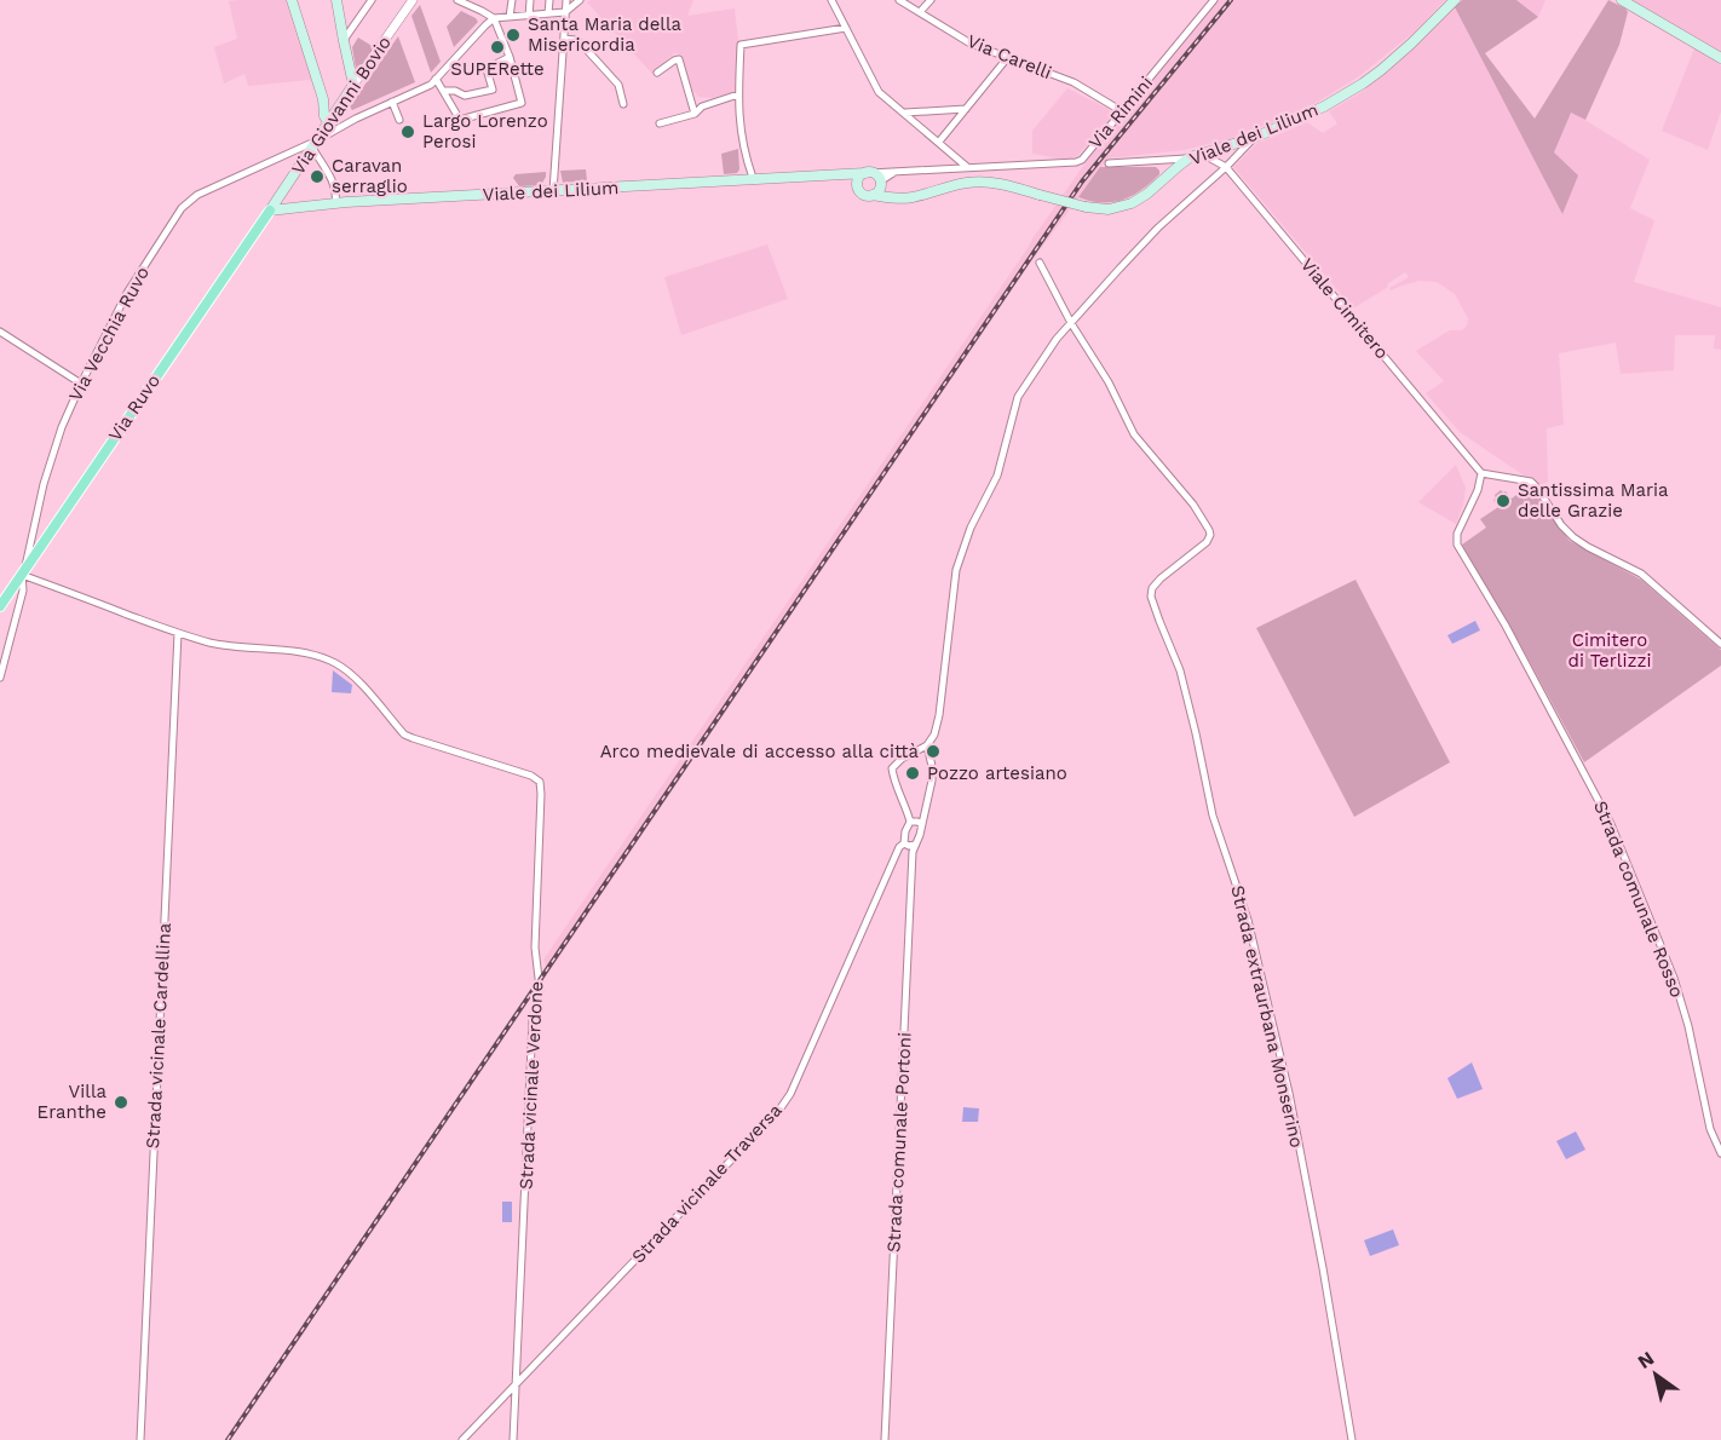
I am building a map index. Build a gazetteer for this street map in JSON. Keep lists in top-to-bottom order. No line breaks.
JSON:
{"streets":{"main road":["Via Giovanni Bovio","Viale dei Lilium","Via Ruvo"],"street":["Via Carelli","Via Rimini","Viale Cimitero","Via Vecchia Ruvo","Strada comunale Rosso","Strada extraurbana Monserino","Strada vicinale Cardellina","Strada vicinale Verdone","Strada comunale Portoni","Strada vicinale Traversa"]},"crossings":[["Via Carelli","Via Rimini"],["Via Giovanni Bovio","Viale dei Lilium"],["Via Giovanni Bovio","Via Vecchia Ruvo"],["Via Giovanni Bovio","Via Ruvo"],["Via Rimini","Viale dei Lilium"],["Viale dei Lilium","Viale Cimitero"],["Viale dei Lilium","Via Ruvo"],["Viale Cimitero","Strada comunale Rosso"],["Via Vecchia Ruvo","Via Ruvo"],["Via Vecchia Ruvo","Strada vicinale Verdone"],["Via Ruvo","Strada vicinale Verdone"],["Strada vicinale Cardellina","Strada vicinale Verdone"],["Strada vicinale Verdone","Strada vicinale Traversa"]],"parks":["Cimitero di Terlizzi"],"places":["Santa Maria della Misericordia","SUPERette","Largo Lorenzo Perosi","Caravan serraglio","Santissima Maria delle Grazie","Arco medievale di accesso alla città","Pozzo artesiano","Villa Eranthe"],"north":"top left"}
